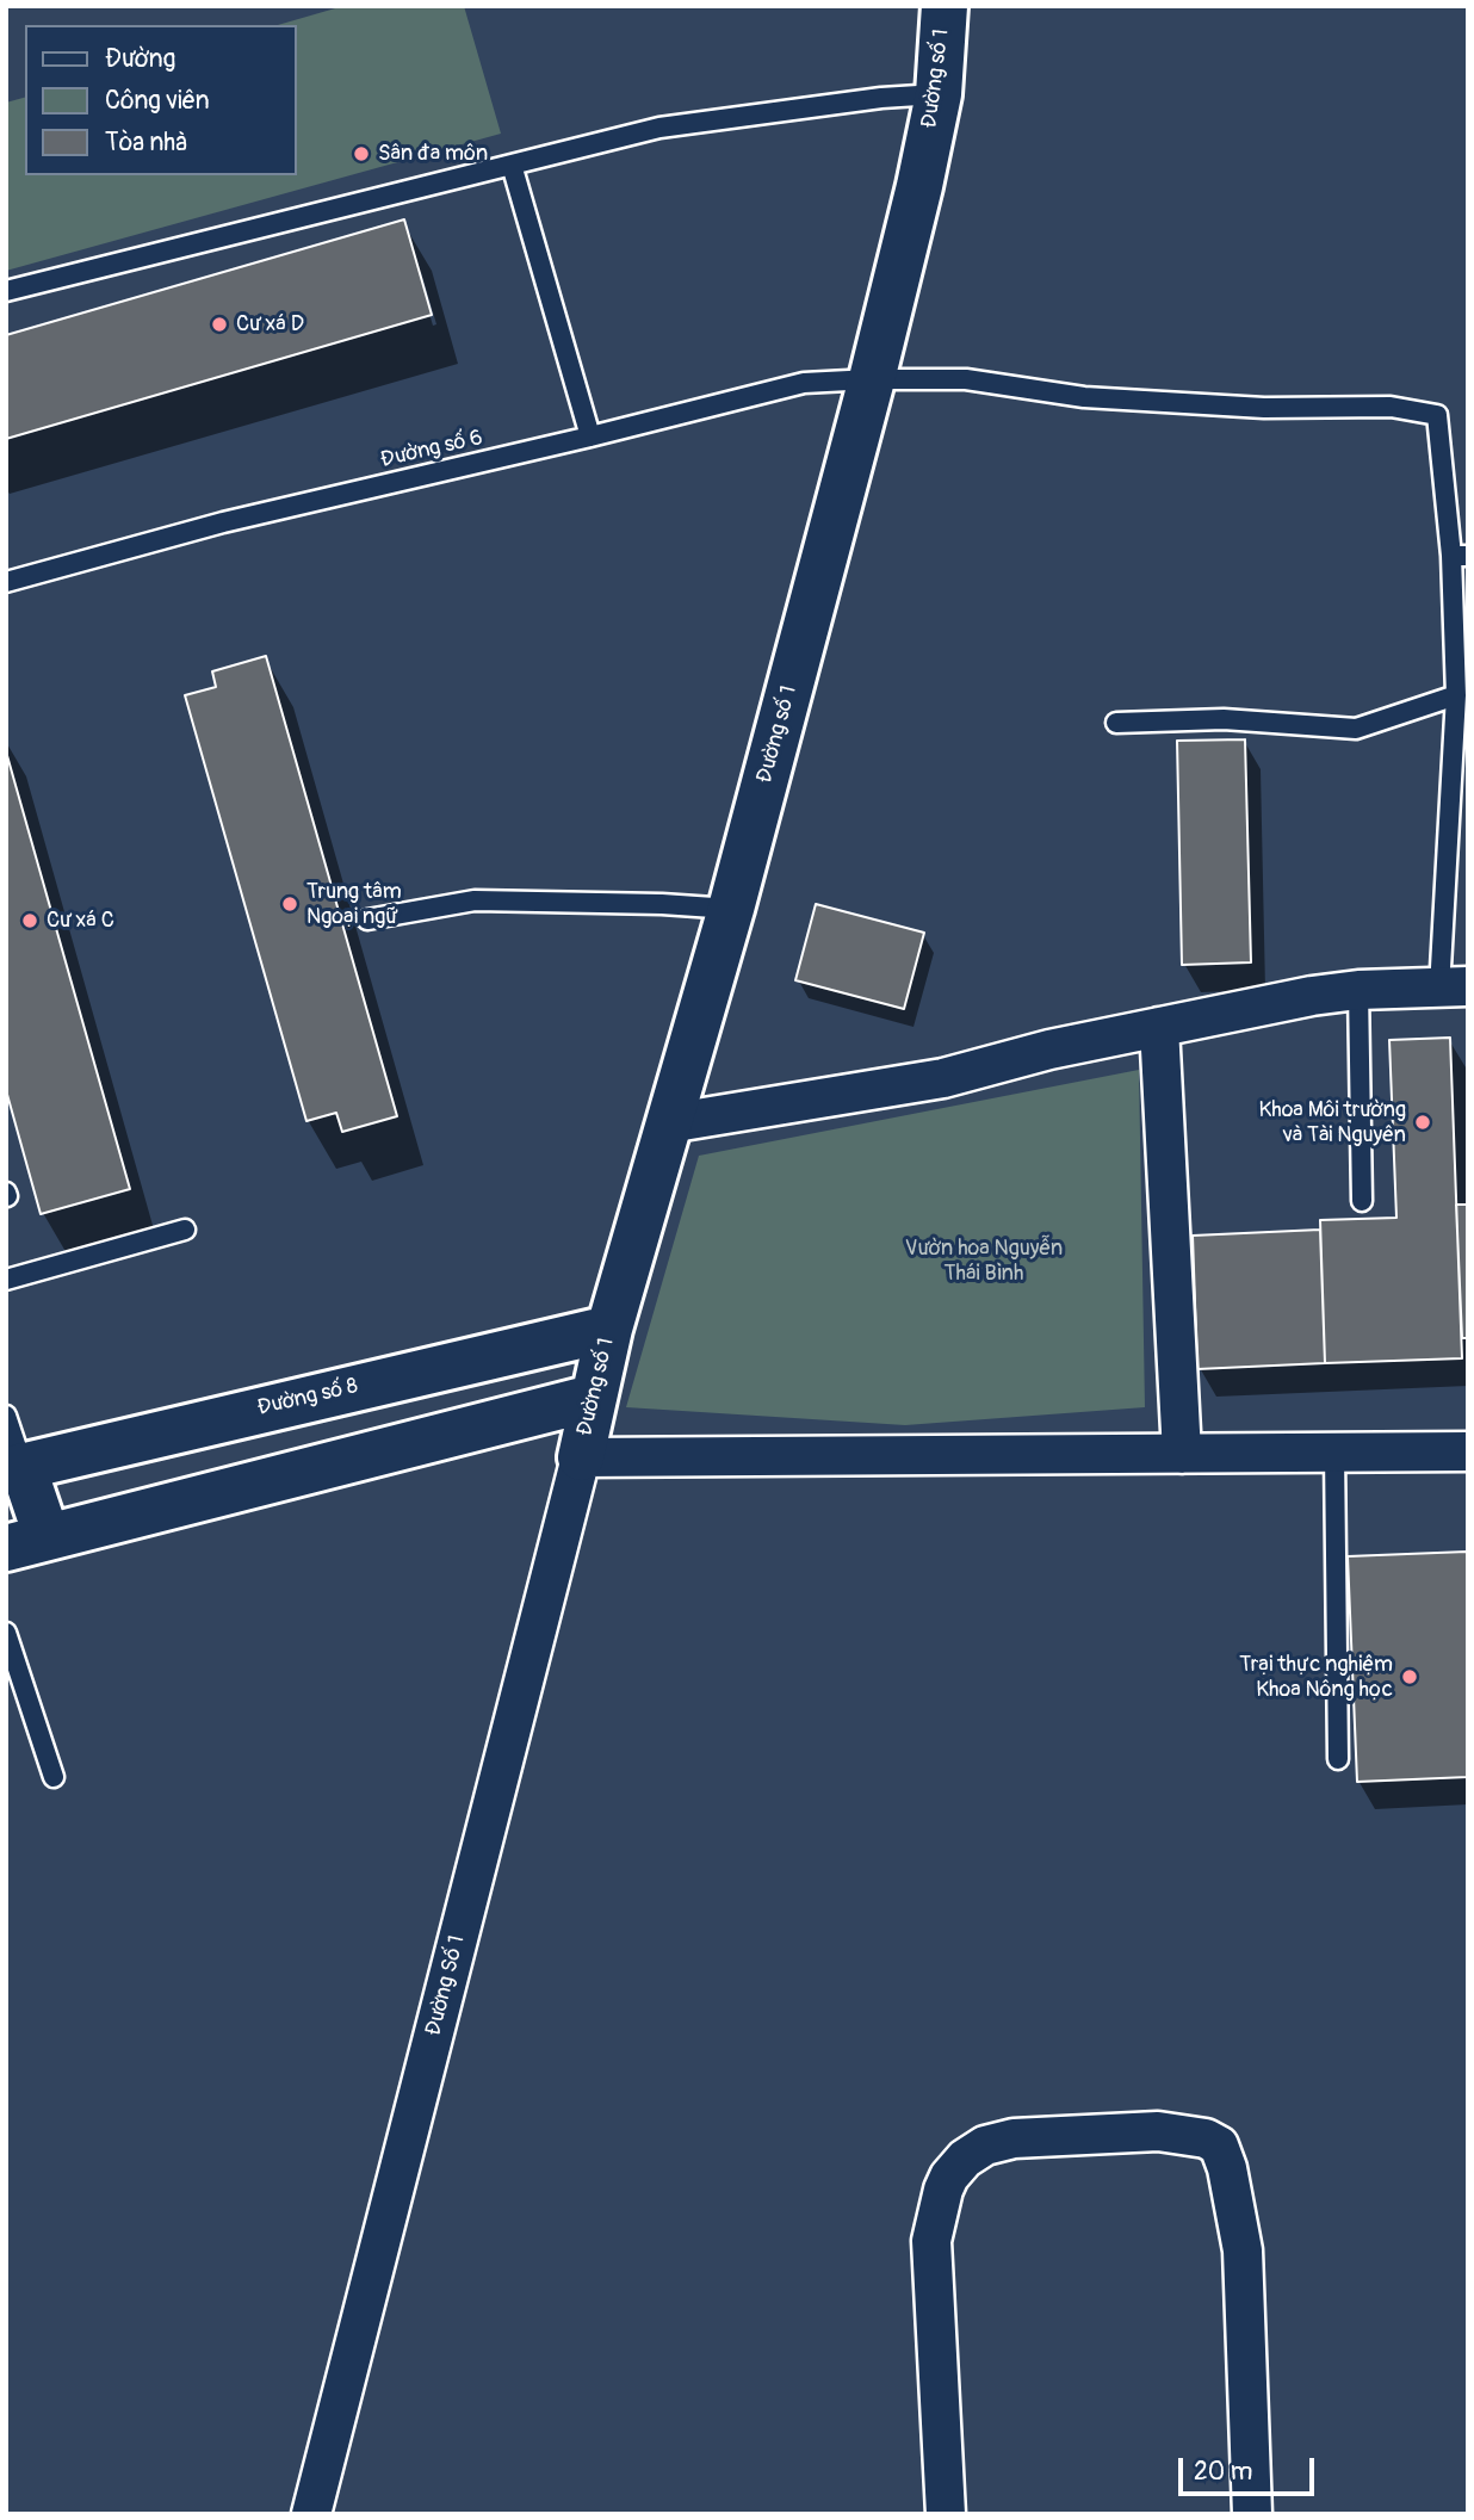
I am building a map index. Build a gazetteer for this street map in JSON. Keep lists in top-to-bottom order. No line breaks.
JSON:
{"streets":{"street":["Đường số 1","Đường số 8","Đường Số 1"],"lane":["Đường số 6"]},"crossings":[["Đường số 1","Đường số 6"],["Đường số 1","Đường số 8"],["Đường số 1","Đường Số 1"]],"parks":["Vườn hoa Nguyễn Thái Bình"],"places":["Sân đa môn","Cư xá D","Trung tâm Ngoại ngữ","Cư xá C","Khoa Môi trường và Tài Nguyên","Trại thực nghiệm Khoa Nông học"],"legend":["Đường","Công viên","Tòa nhà"],"scale_bar":"20 m"}
